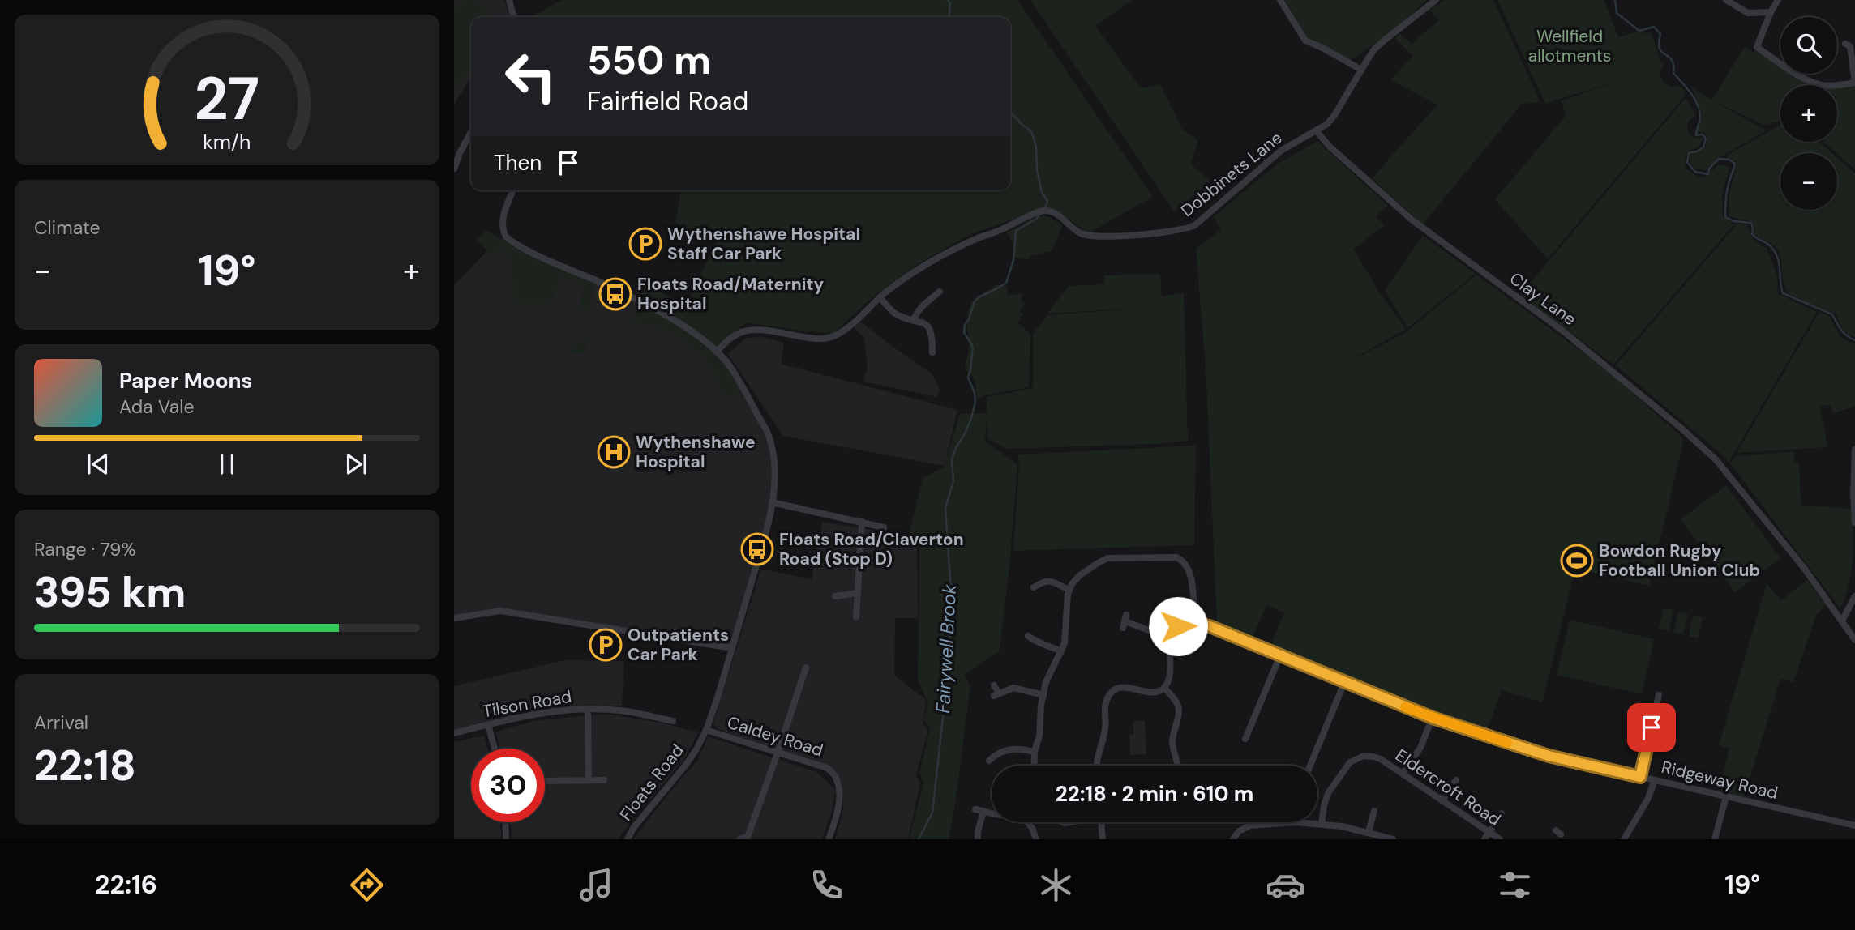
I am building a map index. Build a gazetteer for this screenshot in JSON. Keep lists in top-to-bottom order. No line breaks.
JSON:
{"streets":{"street":["Dobbinets Lane","Clay Lane","Tilson Road","Caldey Road","Ridgeway Road","Floats Road","Eldercroft Road"]},"crossings":[["Dobbinets Lane","Clay Lane"],["Dobbinets Lane","Floats Road"],["Caldey Road","Floats Road"]],"water":["Fairywell Brook"],"parks":["Wellfield allotments"],"places":{"parking":["Wythenshawe Hospital Staff Car Park","Outpatients Car Park"],"bus stop":["Floats Road/Maternity Hospital","Floats Road/Claverton Road (Stop D)"],"hospital":["Wythenshawe Hospital"],"sports":["Bowdon Rugby Football Union Club"]},"page":{"map_buttons":["+","−"],"turn":["550 m","Fairfield Road"],"then":"Then","tile":["Climate",["Range · 79%","395 km"],["Arrival","22:18"]],"heat":["−","19°","+"],"song":["Paper Moons","Ada Vale"],"limit":"30","trip":"22:18 · 2 min · 610 m","tabs":["22:16","19°"],"gauge":["27","km/h"]}}
